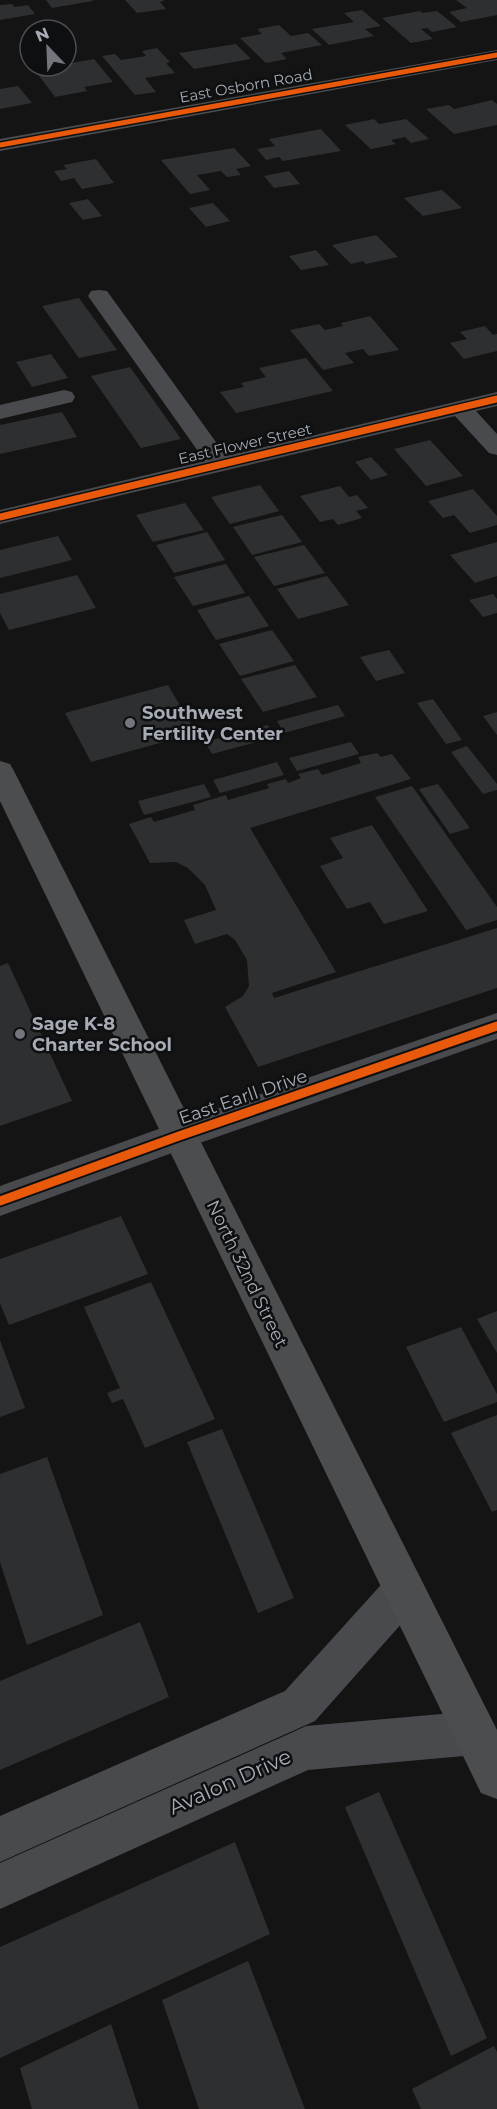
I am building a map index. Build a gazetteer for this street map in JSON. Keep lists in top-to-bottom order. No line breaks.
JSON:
{"streets":{"main road":["East Osborn Road","North 32nd Street"],"street":["East Flower Street","East Earll Drive","Avalon Drive"]},"crossings":[["East Earll Drive","North 32nd Street"],["North 32nd Street","Avalon Drive"]],"places":["Southwest Fertility Center","Sage K-8 Charter School"],"north":"top left"}
